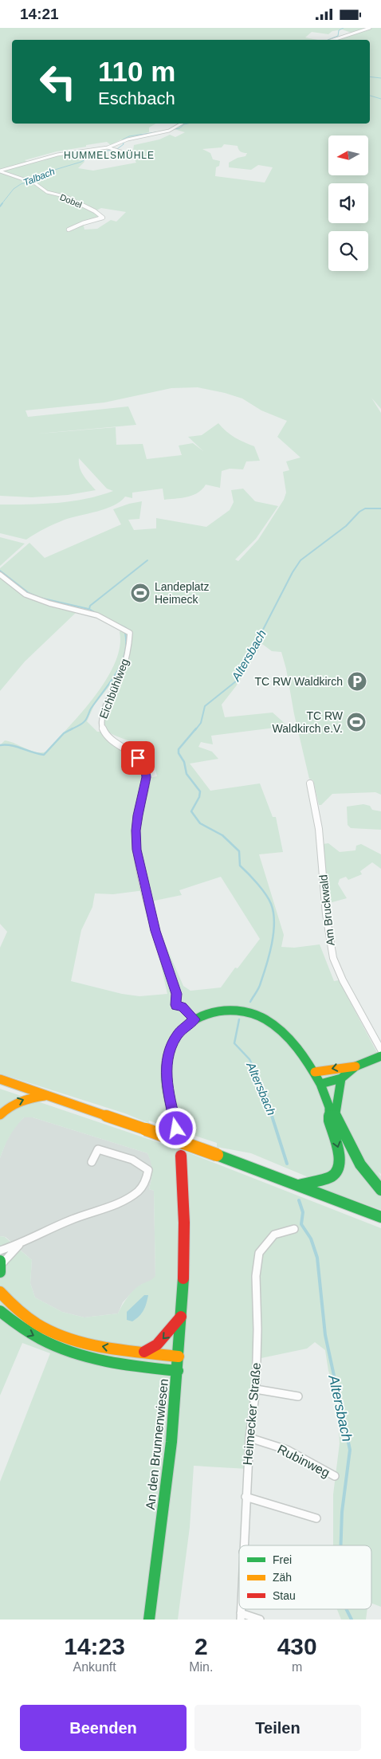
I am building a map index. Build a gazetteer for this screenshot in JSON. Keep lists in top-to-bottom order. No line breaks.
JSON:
{"streets":{"main road":["An den Brunnenwiesen"],"street":["Dobel","Eichbühlweg","Am Bruckwald","Heimecker Straße","Rubinweg"]},"crossings":[["Heimecker Straße","Rubinweg"]],"districts":["HUMMELSMÜHLE"],"water":["Talbach","Altersbach"],"places":{"sports":["Landeplatz Heimeck","TC RW Waldkirch e.V."],"parking":["TC RW Waldkirch"]},"legend":["Frei","Zäh","Stau"],"north":"left","page":{"status":"14:21","turn":["110 m","Eschbach"],"eta":["14:23","Ankunft","2","Min.","430","m"],"buttons":["Beenden","Teilen"]}}
